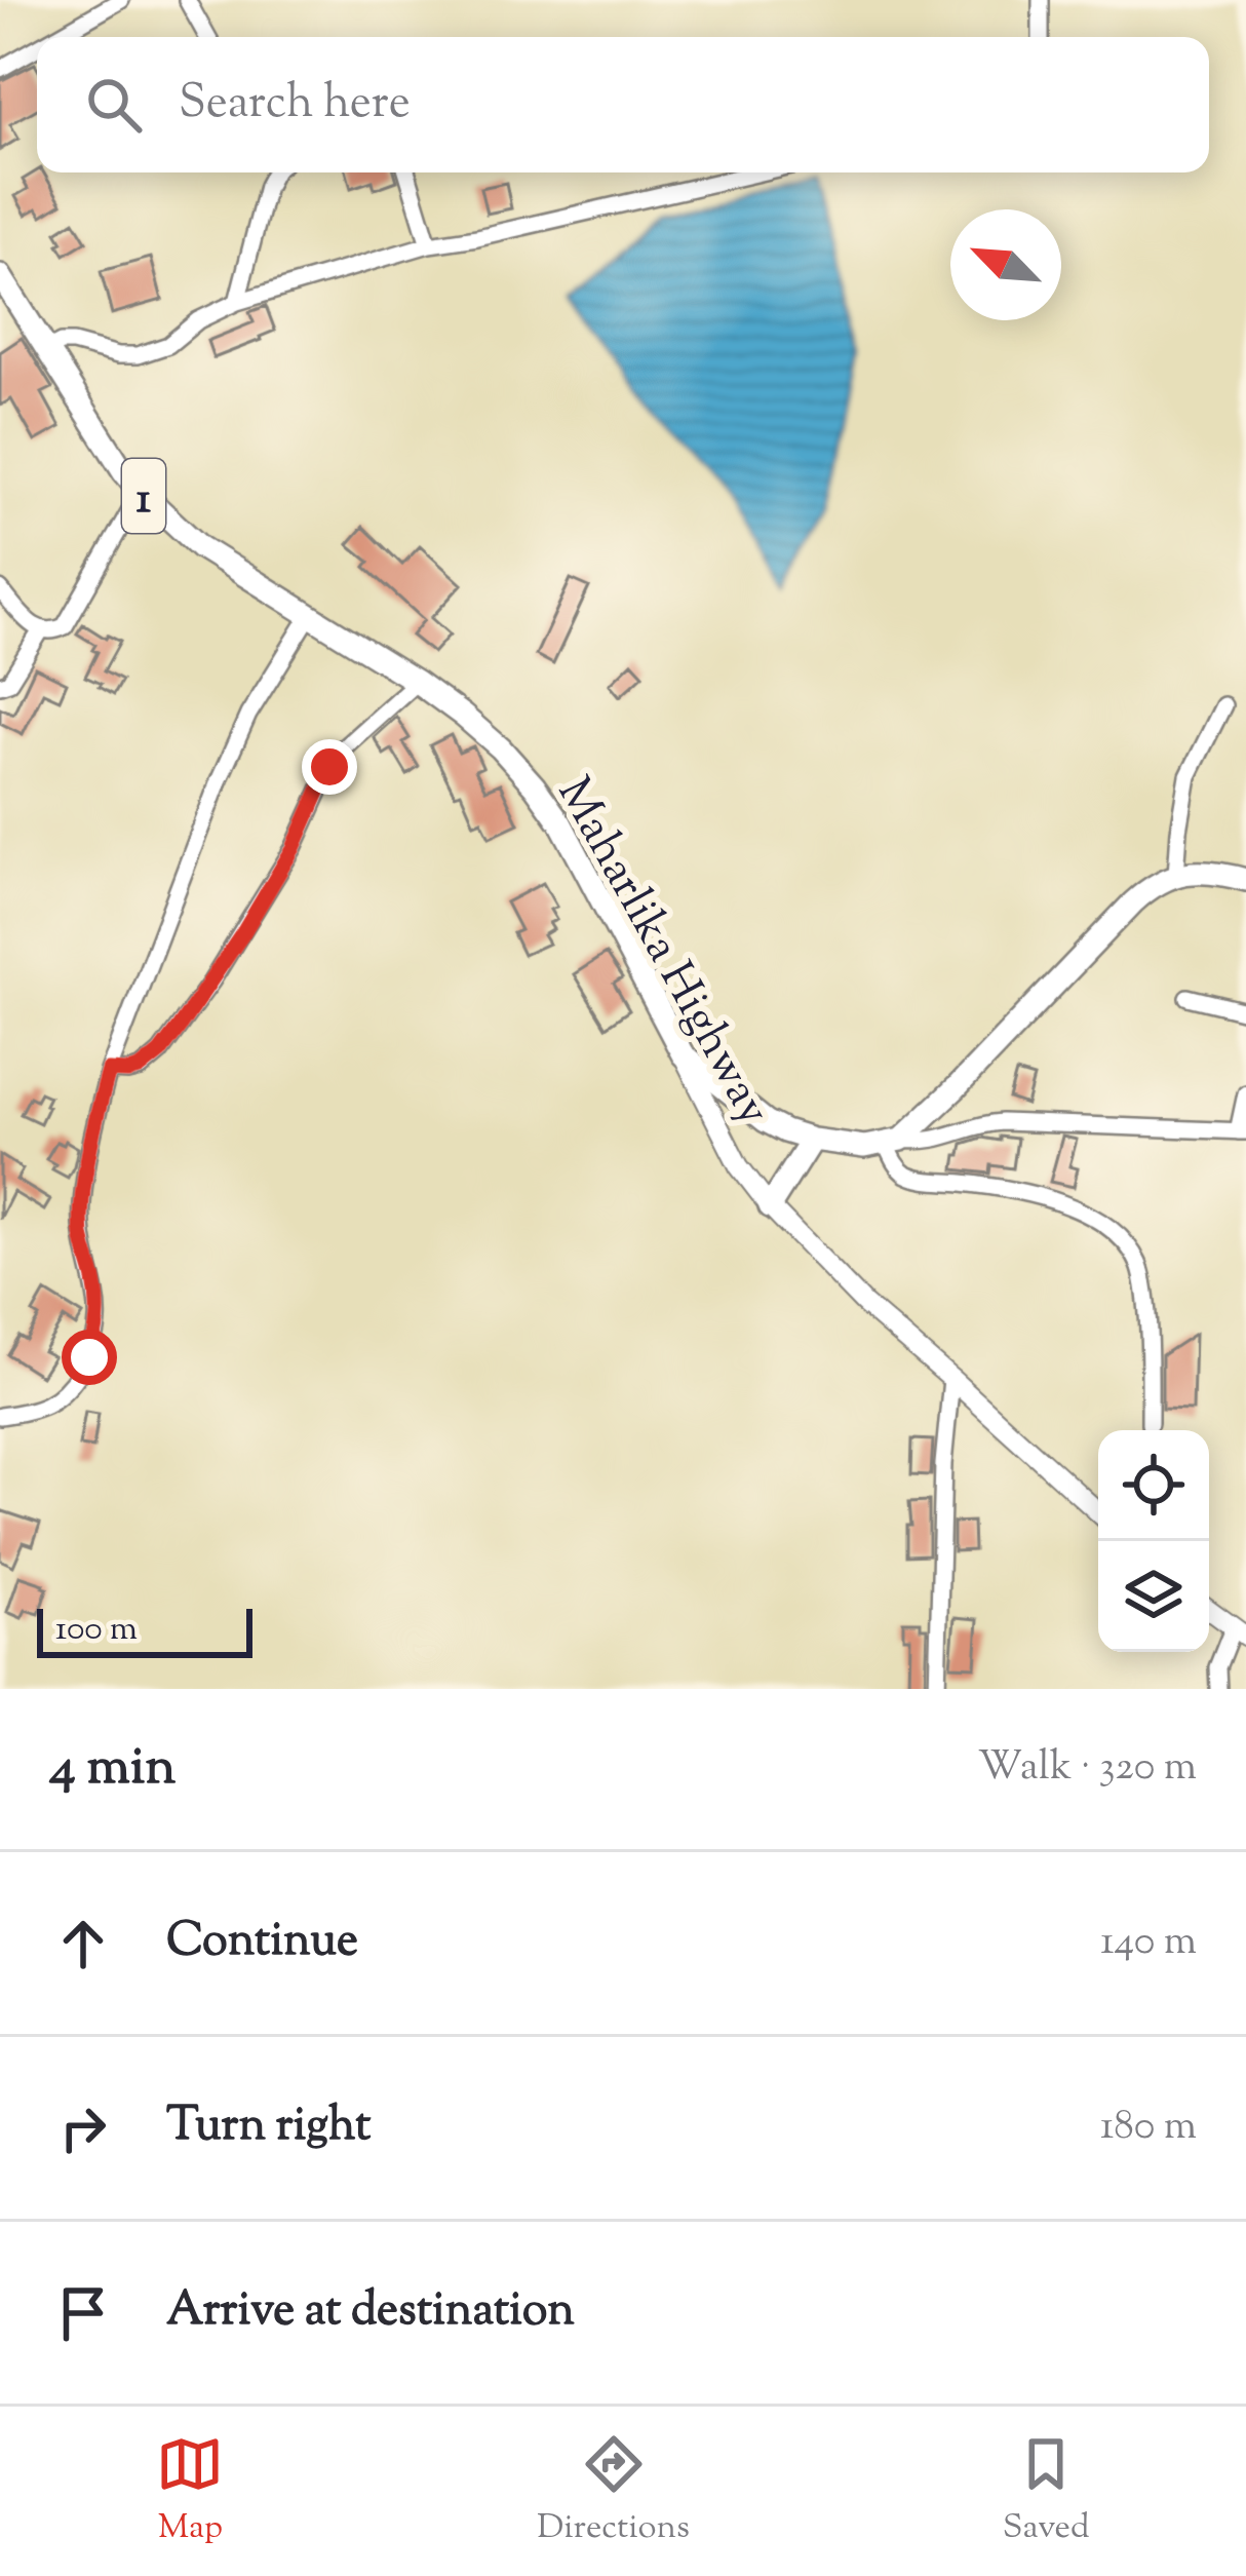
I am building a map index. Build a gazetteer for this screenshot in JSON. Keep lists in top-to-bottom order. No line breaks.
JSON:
{"streets":{"highway":["1","Maharlika Highway"]},"scale_bar":"100 m","north":"top left","page":{"search":"Search here","scale":"100 m","heading":["4 min","Walk · 320 m"],"list":[["Continue","140 m"],["Turn right","180 m"],"Arrive at destination"],"nav":["Map","Directions","Saved"]}}
